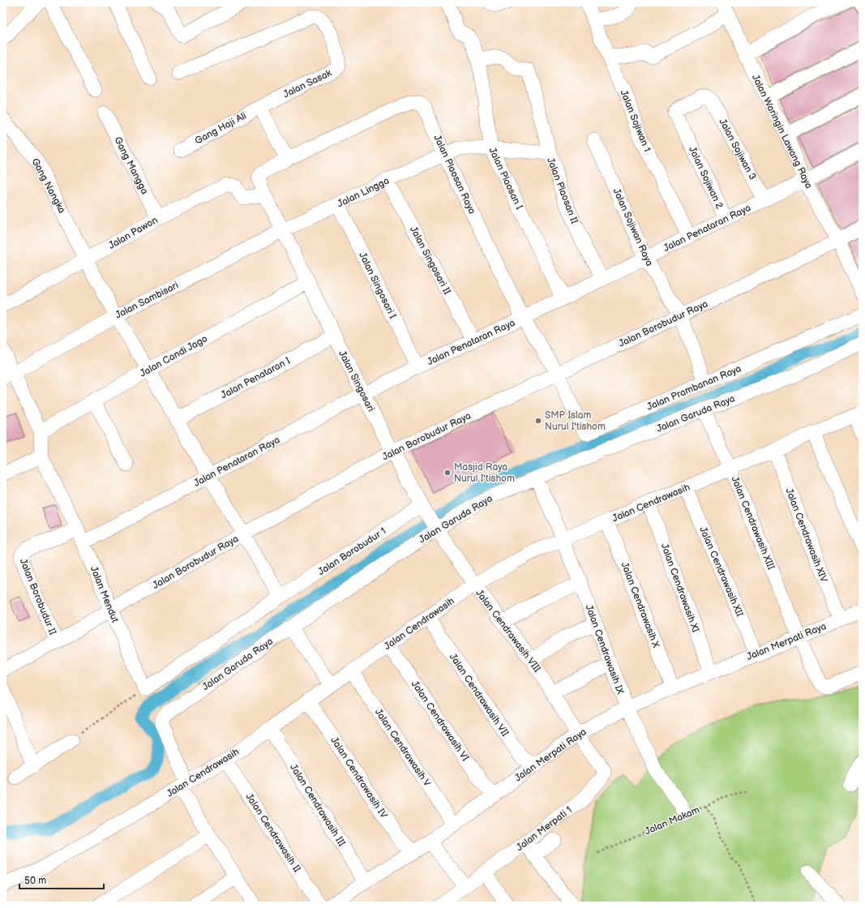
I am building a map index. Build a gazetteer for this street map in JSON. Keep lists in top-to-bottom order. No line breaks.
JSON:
{"streets":{"street":["Jalan Sasak","Jalan Sojiwan 1","Gang Haji Ali","Jalan Waringin Lawang Raya","Jalan Sojiwan 3","Gang Mangga","Jalan Plaosan Raya","Jalan Sojiwan 2","Jalan Plaosan I","Gang Nangka","Jalan Plaosan II","Jalan Lingga","Jalan Sojiwan Raya","Jalan Penataran Raya","Jalan Pawon","Jalan Singosari II","Jalan Singosari I","Jalan Sambisari","Jalan Borobudur Raya","Jalan Candi Jago","Jalan Penataran I","Jalan Singosari","Jalan Prambanan Raya","Jalan Garuda Raya","Jalan Cendrawasih","Jalan Cendrawasih XIII","Jalan Cendrawasih XIV","Jalan Borobudur 1","Jalan Cendrawasih XII","Jalan Cendrawasih XI","Jalan Mendut","Jalan Borobudur II","Jalan Cendrawasih X","Jalan Cendrawasih VIII","Jalan Merpati Raya","Jalan Cendrawasih IX","Jalan Cendrawasih VII","Jalan Cendrawasih VI","Jalan Cendrawasih V","Jalan Cendrawasih IV","Jalan Cendrawasih III","Jalan Merpati 1","Jalan Cendrawasih II"],"path":["Jalan Makam"]},"crossings":[["Jalan Sasak","Gang Haji Ali"],["Jalan Sojiwan 1","Jalan Penataran Raya"],["Jalan Waringin Lawang Raya","Jalan Penataran Raya"],["Jalan Waringin Lawang Raya","Jalan Borobudur Raya"],["Jalan Sojiwan 3","Jalan Sojiwan 2"],["Jalan Sojiwan 3","Jalan Penataran Raya"],["Gang Mangga","Jalan Pawon"],["Jalan Plaosan Raya","Jalan Plaosan II"],["Jalan Plaosan Raya","Jalan Lingga"],["Jalan Plaosan Raya","Jalan Penataran Raya"],["Jalan Plaosan Raya","Jalan Borobudur Raya"],["Jalan Plaosan Raya","Jalan Prambanan Raya"],["Jalan Sojiwan 2","Jalan Penataran Raya"],["Jalan Plaosan I","Jalan Plaosan II"],["Jalan Plaosan I","Jalan Penataran Raya"],["Gang Nangka","Jalan Penataran Raya"],["Gang Nangka","Jalan Pawon"],["Gang Nangka","Jalan Sambisari"],["Gang Nangka","Jalan Borobudur Raya"],["Gang Nangka","Jalan Candi Jago"],["Gang Nangka","Jalan Penataran I"],["Gang Nangka","Jalan Borobudur 1"],["Jalan Plaosan II","Jalan Lingga"],["Jalan Plaosan II","Jalan Penataran Raya"],["Jalan Lingga","Jalan Singosari II"],["Jalan Lingga","Jalan Singosari I"],["Jalan Lingga","Jalan Sambisari"],["Jalan Lingga","Jalan Singosari"],["Jalan Sojiwan Raya","Jalan Penataran Raya"],["Jalan Sojiwan Raya","Jalan Borobudur Raya"],["Jalan Sojiwan Raya","Jalan Prambanan Raya"],["Jalan Penataran Raya","Jalan Singosari II"],["Jalan Penataran Raya","Jalan Singosari I"],["Jalan Penataran Raya","Jalan Singosari"],["Jalan Penataran Raya","Jalan Mendut"],["Jalan Sambisari","Jalan Singosari"],["Jalan Sambisari","Jalan Mendut"],["Jalan Borobudur Raya","Jalan Singosari"],["Jalan Borobudur Raya","Jalan Prambanan Raya"],["Jalan Borobudur Raya","Jalan Mendut"],["Jalan Borobudur Raya","Jalan Borobudur II"],["Jalan Candi Jago","Jalan Singosari"],["Jalan Candi Jago","Jalan Mendut"],["Jalan Penataran I","Jalan Singosari"],["Jalan Singosari","Jalan Garuda Raya"],["Jalan Singosari","Jalan Borobudur 1"],["Jalan Singosari","Jalan Cendrawasih VIII"],["Jalan Garuda Raya","Jalan Cendrawasih"],["Jalan Garuda Raya","Jalan Cendrawasih XIII"],["Jalan Garuda Raya","Jalan Borobudur 1"],["Jalan Garuda Raya","Jalan Cendrawasih VIII"],["Jalan Garuda Raya","Jalan Cendrawasih IX"],["Jalan Cendrawasih","Jalan Cendrawasih XIII"],["Jalan Cendrawasih","Jalan Cendrawasih XIV"],["Jalan Cendrawasih","Jalan Cendrawasih XII"],["Jalan Cendrawasih","Jalan Cendrawasih XI"],["Jalan Cendrawasih","Jalan Cendrawasih X"],["Jalan Cendrawasih","Jalan Cendrawasih VIII"],["Jalan Cendrawasih","Jalan Cendrawasih IX"],["Jalan Cendrawasih","Jalan Cendrawasih VII"],["Jalan Cendrawasih","Jalan Cendrawasih VI"],["Jalan Cendrawasih","Jalan Cendrawasih V"],["Jalan Cendrawasih","Jalan Cendrawasih IV"],["Jalan Cendrawasih","Jalan Cendrawasih III"],["Jalan Cendrawasih","Jalan Cendrawasih II"],["Jalan Cendrawasih XIII","Jalan Merpati Raya"],["Jalan Cendrawasih XIV","Jalan Merpati Raya"],["Jalan Borobudur 1","Jalan Cendrawasih VIII"],["Jalan Cendrawasih XII","Jalan Merpati Raya"],["Jalan Cendrawasih XI","Jalan Merpati Raya"],["Jalan Mendut","Jalan Borobudur II"],["Jalan Cendrawasih X","Jalan Merpati Raya"],["Jalan Cendrawasih VIII","Jalan Merpati Raya"],["Jalan Cendrawasih VIII","Jalan Merpati 1"],["Jalan Merpati Raya","Jalan Cendrawasih IX"],["Jalan Merpati Raya","Jalan Cendrawasih VII"],["Jalan Merpati Raya","Jalan Cendrawasih VI"],["Jalan Merpati Raya","Jalan Cendrawasih V"],["Jalan Merpati Raya","Jalan Cendrawasih IV"],["Jalan Merpati Raya","Jalan Cendrawasih III"],["Jalan Merpati Raya","Jalan Merpati 1"],["Jalan Cendrawasih IX","Jalan Makam"]],"places":["SMP Islam Nurul I'tishom","Masjid Raya Nurul I'tishom"],"scale_bar":"50 m"}
